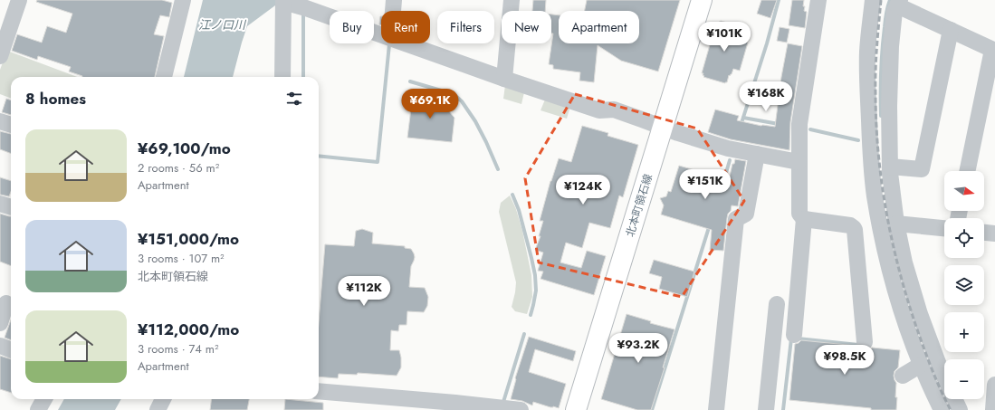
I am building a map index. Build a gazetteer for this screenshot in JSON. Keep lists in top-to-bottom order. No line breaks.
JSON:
{"streets":{"main road":["北本町領石線"]},"water":["江ノ口川"],"north":"right","page":{"chip":["Buy","Rent","Filters","New","Apartment"],"price":["¥101K","¥168K","¥69.1K","¥151K","¥124K","¥112K","¥93.2K","¥98.5K"],"heading":"8 homes","list":[{"name":"¥69,100/mo","note":"2 rooms · 56 m² · Apartment"},{"name":"¥151,000/mo","note":"3 rooms · 107 m² · 北本町領石線"},{"name":"¥112,000/mo","note":"3 rooms · 74 m² · Apartment"}],"map_buttons":["+","−"]}}
